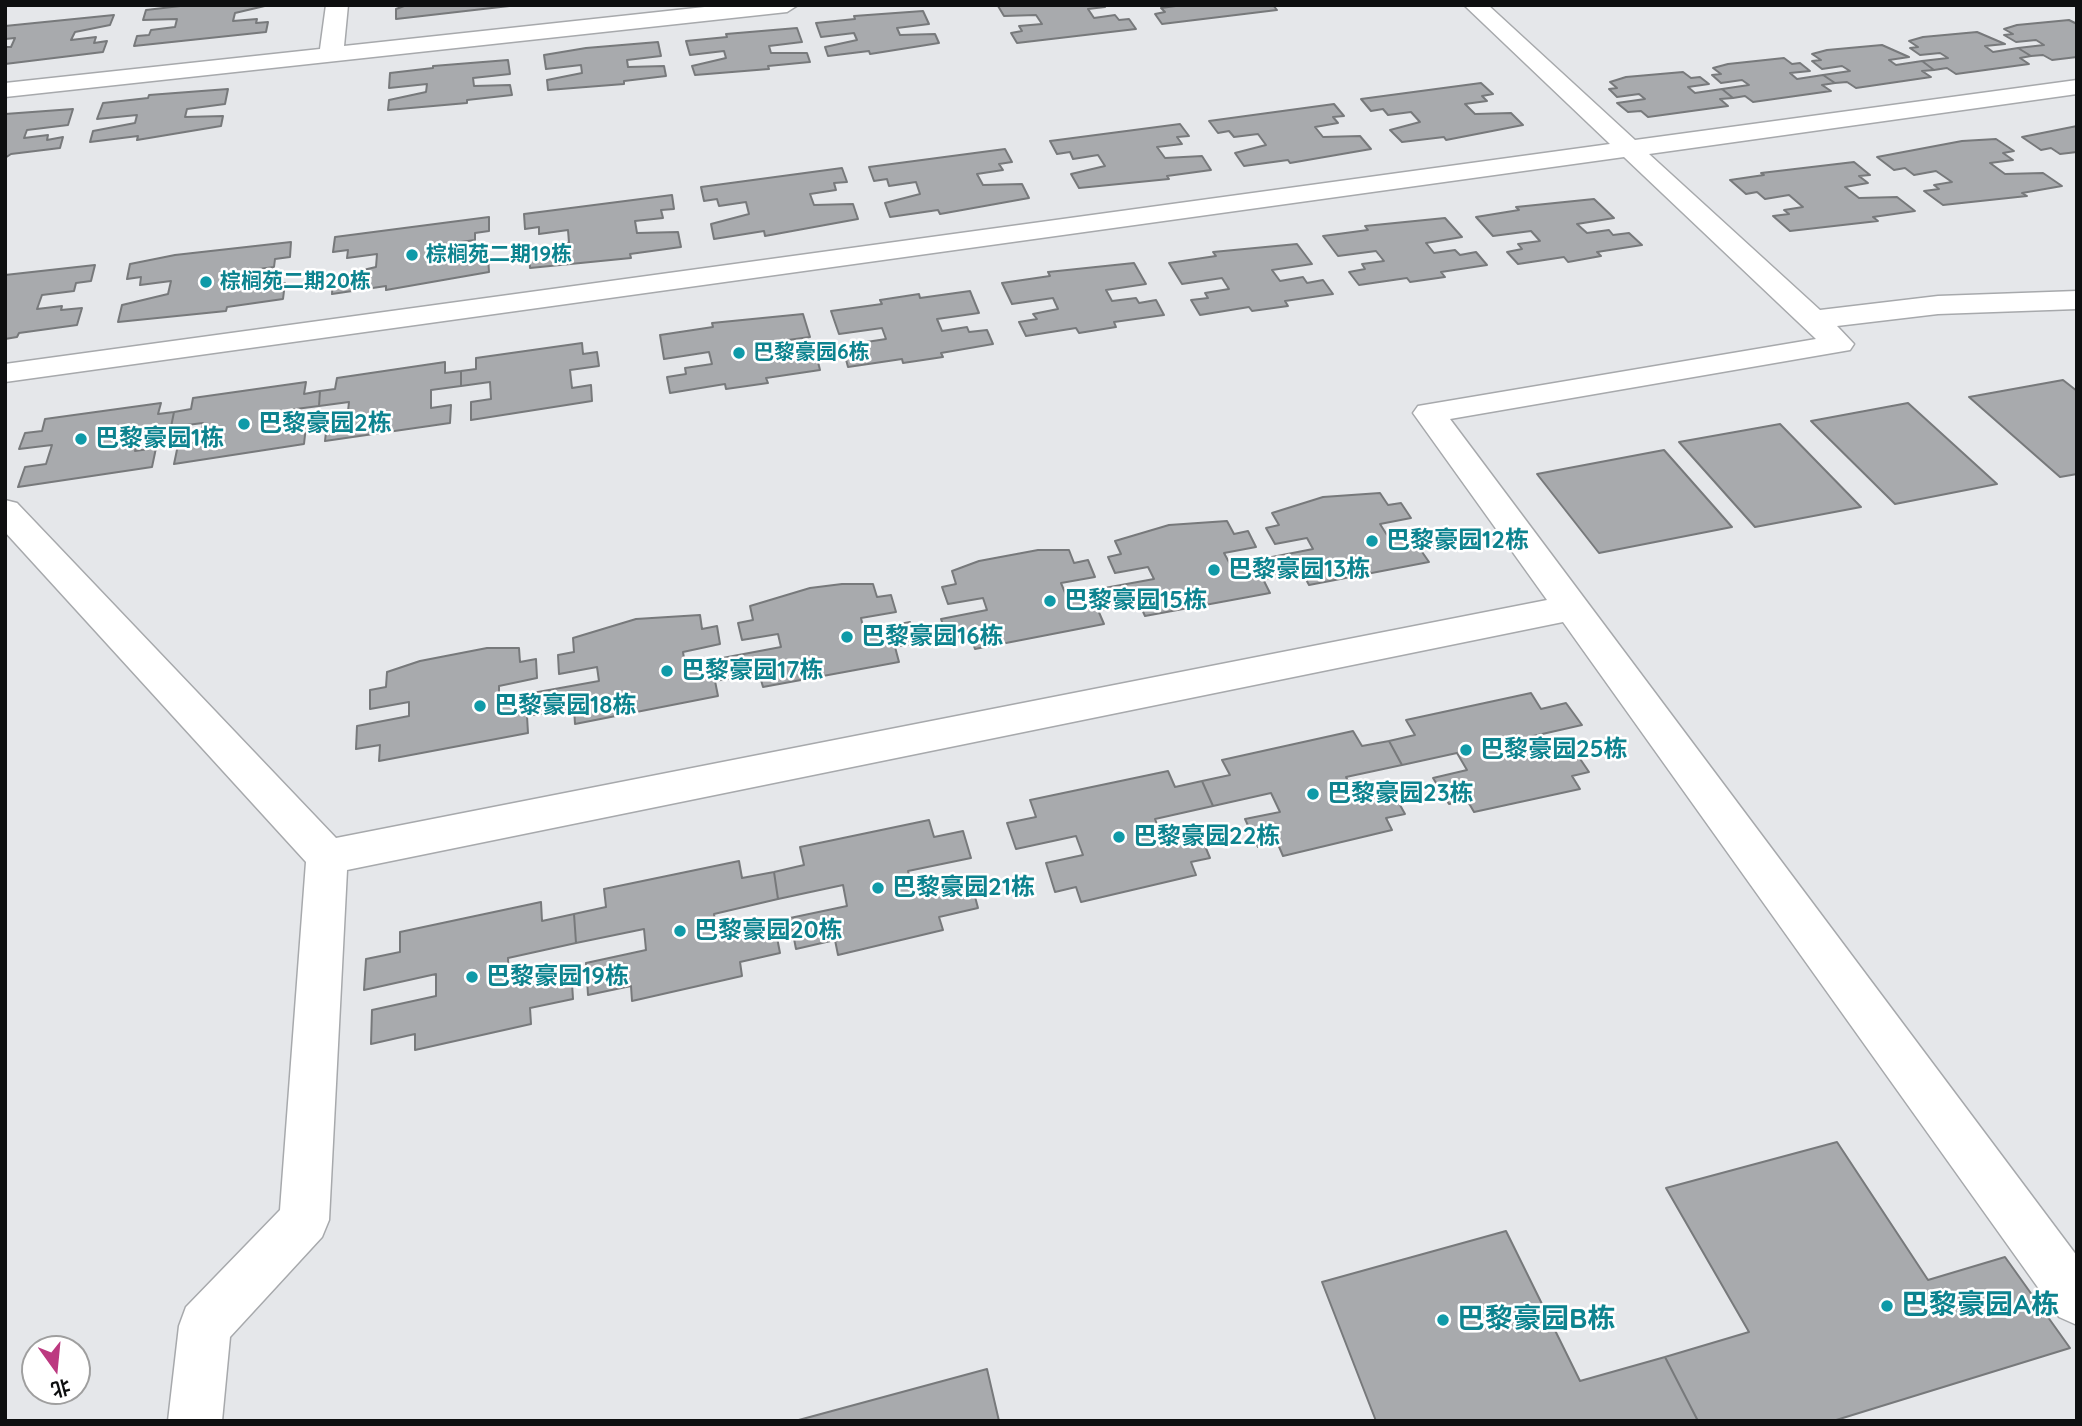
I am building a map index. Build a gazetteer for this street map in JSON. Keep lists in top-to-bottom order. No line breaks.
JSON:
{"places":["棕榈苑二期19栋","棕榈苑二期20栋","巴黎豪园6栋","巴黎豪园2栋","巴黎豪园1栋","巴黎豪园12栋","巴黎豪园13栋","巴黎豪园15栋","巴黎豪园16栋","巴黎豪园17栋","巴黎豪园18栋","巴黎豪园25栋","巴黎豪园23栋","巴黎豪园22栋","巴黎豪园21栋","巴黎豪园20栋","巴黎豪园19栋","巴黎豪园A栋","巴黎豪园B栋"],"north":"bottom"}
